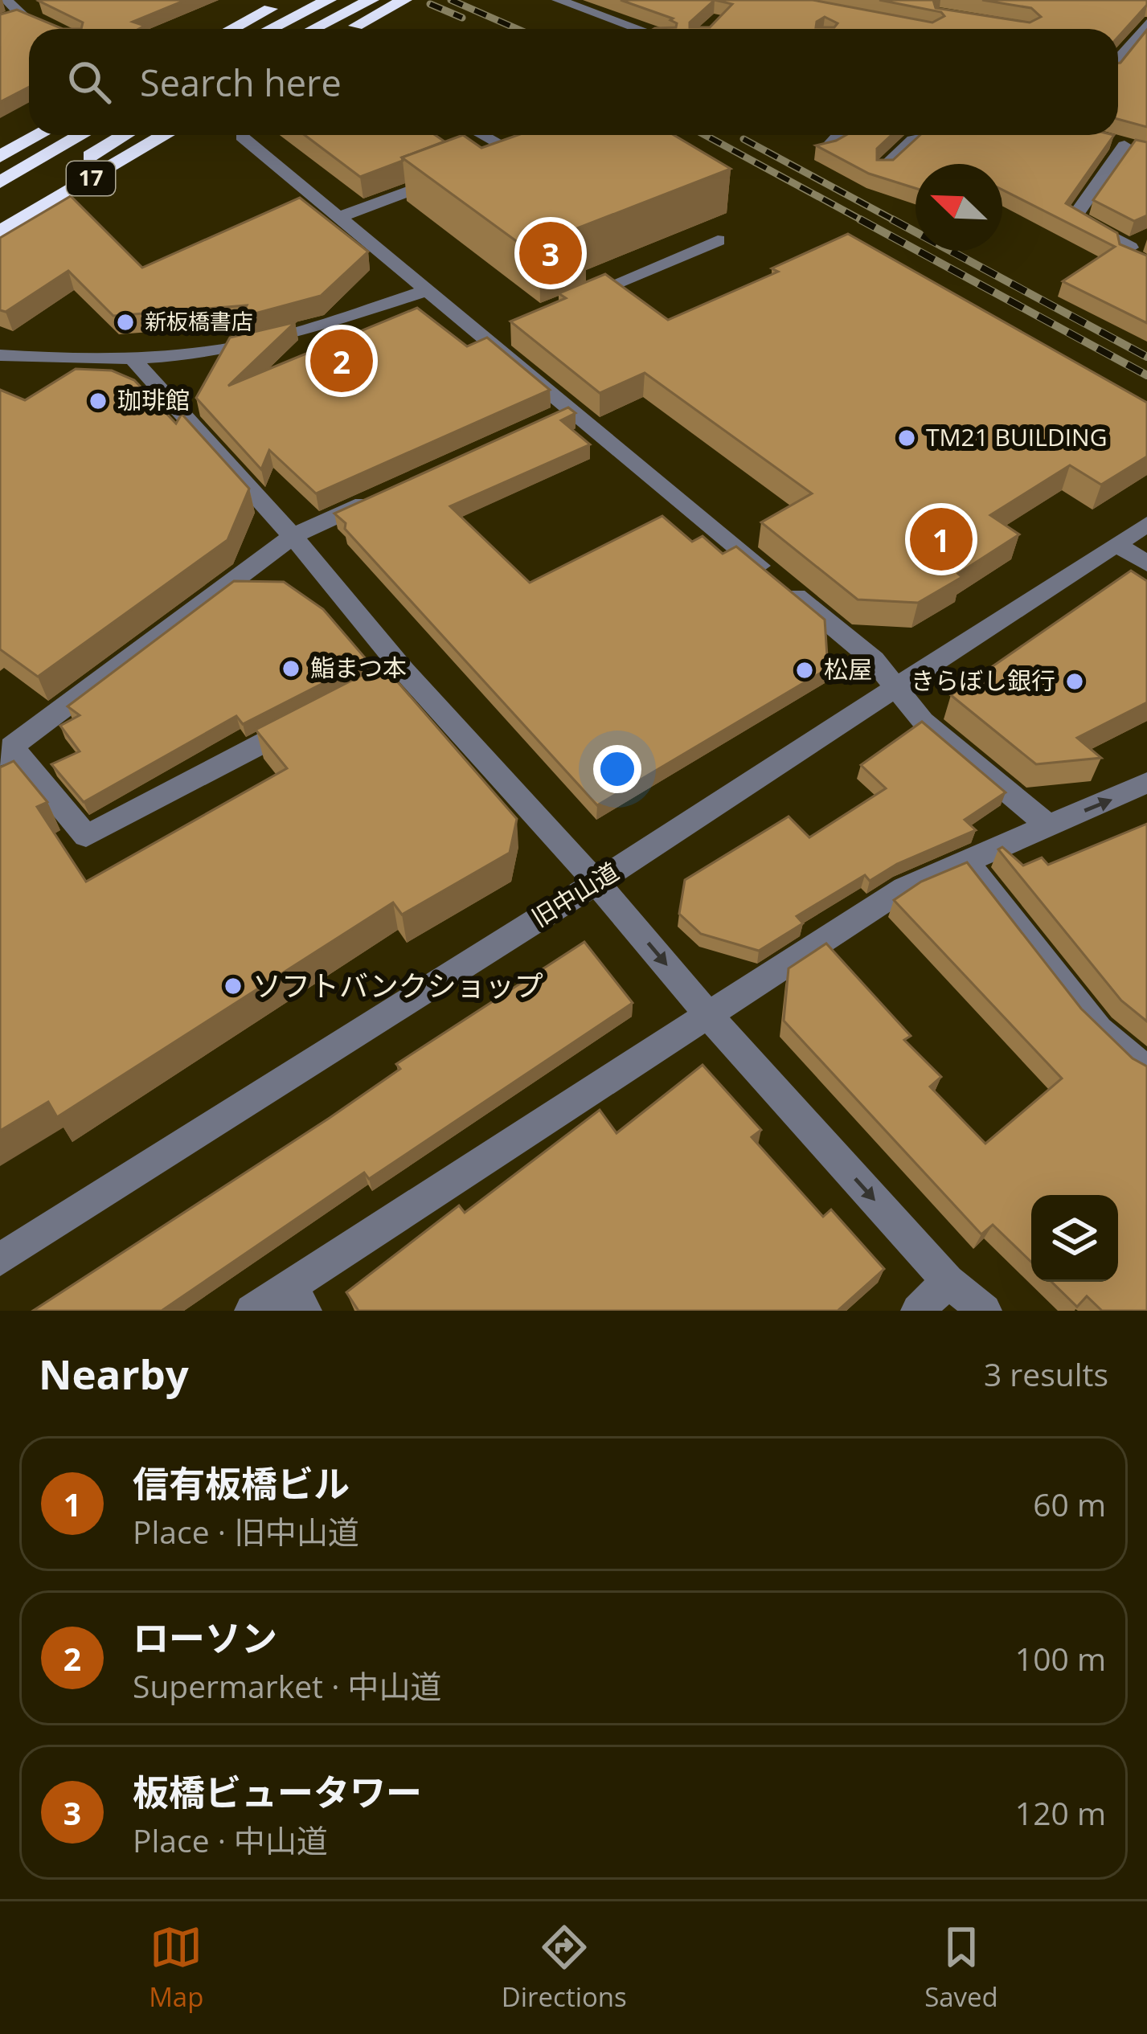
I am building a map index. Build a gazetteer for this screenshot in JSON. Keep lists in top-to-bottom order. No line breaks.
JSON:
{"streets":{"highway":["17"],"street":["旧中山道"]},"places":["新板橋書店","珈琲館","TM21 BUILDING","鮨まつ本","松屋","きらぼし銀行","ソフトバンクショップ"],"north":"top left","page":{"search":"Search here","pins":["3","2","1"],"heading":["Nearby","3 results"],"list":[{"mark":"1","name":"信有板橋ビル","note":"Place · 旧中山道","value":"60 m"},{"mark":"2","name":"ローソン","note":"Supermarket · 中山道","value":"100 m"},{"mark":"3","name":"板橋ビュータワー","note":"Place · 中山道","value":"120 m"}],"nav":["Map","Directions","Saved"]}}
